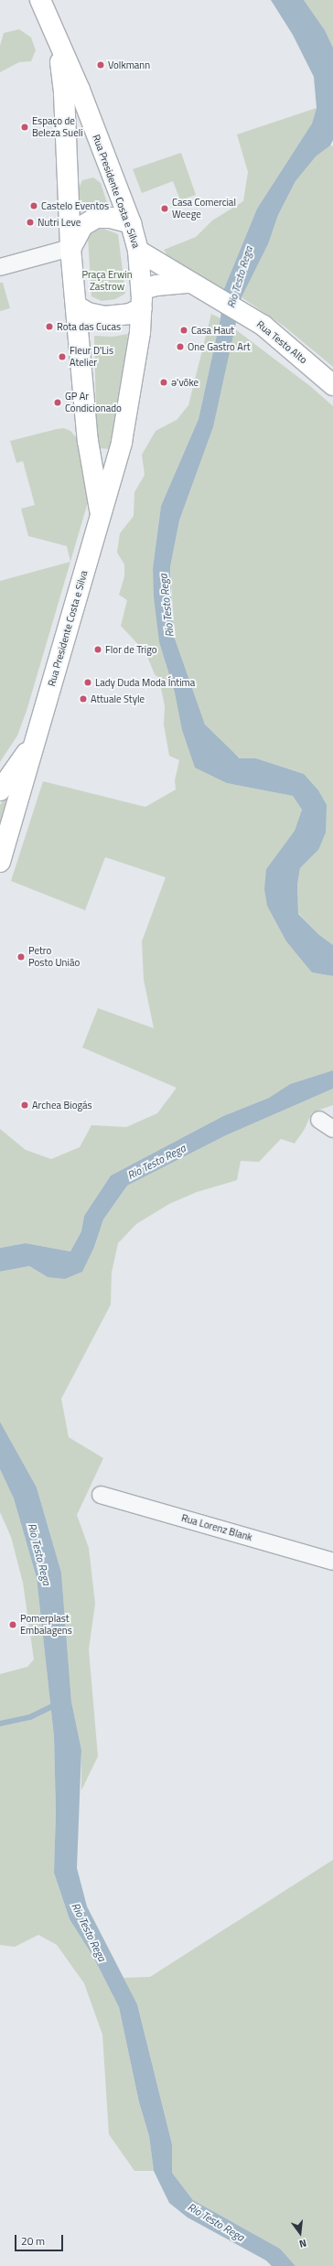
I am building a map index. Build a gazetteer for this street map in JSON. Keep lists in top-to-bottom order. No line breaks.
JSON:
{"streets":{"main road":["Rua Presidente Costa e Silva","Rua Testo Alto"],"street":["Rua Lorenz Blank"]},"crossings":[["Rua Presidente Costa e Silva","Rua Testo Alto"]],"water":["Rio Testo Rega"],"parks":["Praça Erwin Zastrow"],"places":["Volkmann","Espaço de Beleza Sueli","Castelo Eventos","Casa Comercial Weege","Nutri Leve","Rota das Cucas","Casa Haut","One Gastro Art","Fleur D'Lis Atelier","ǝ'vōke","GP Ar Condicionado","Flor de Trigo","Lady Duda Moda Íntima","Attuale Style","Petro Posto União","Archea Biogás","Pomerplast Embalagens"],"scale_bar":"20 m","north":"bottom"}
